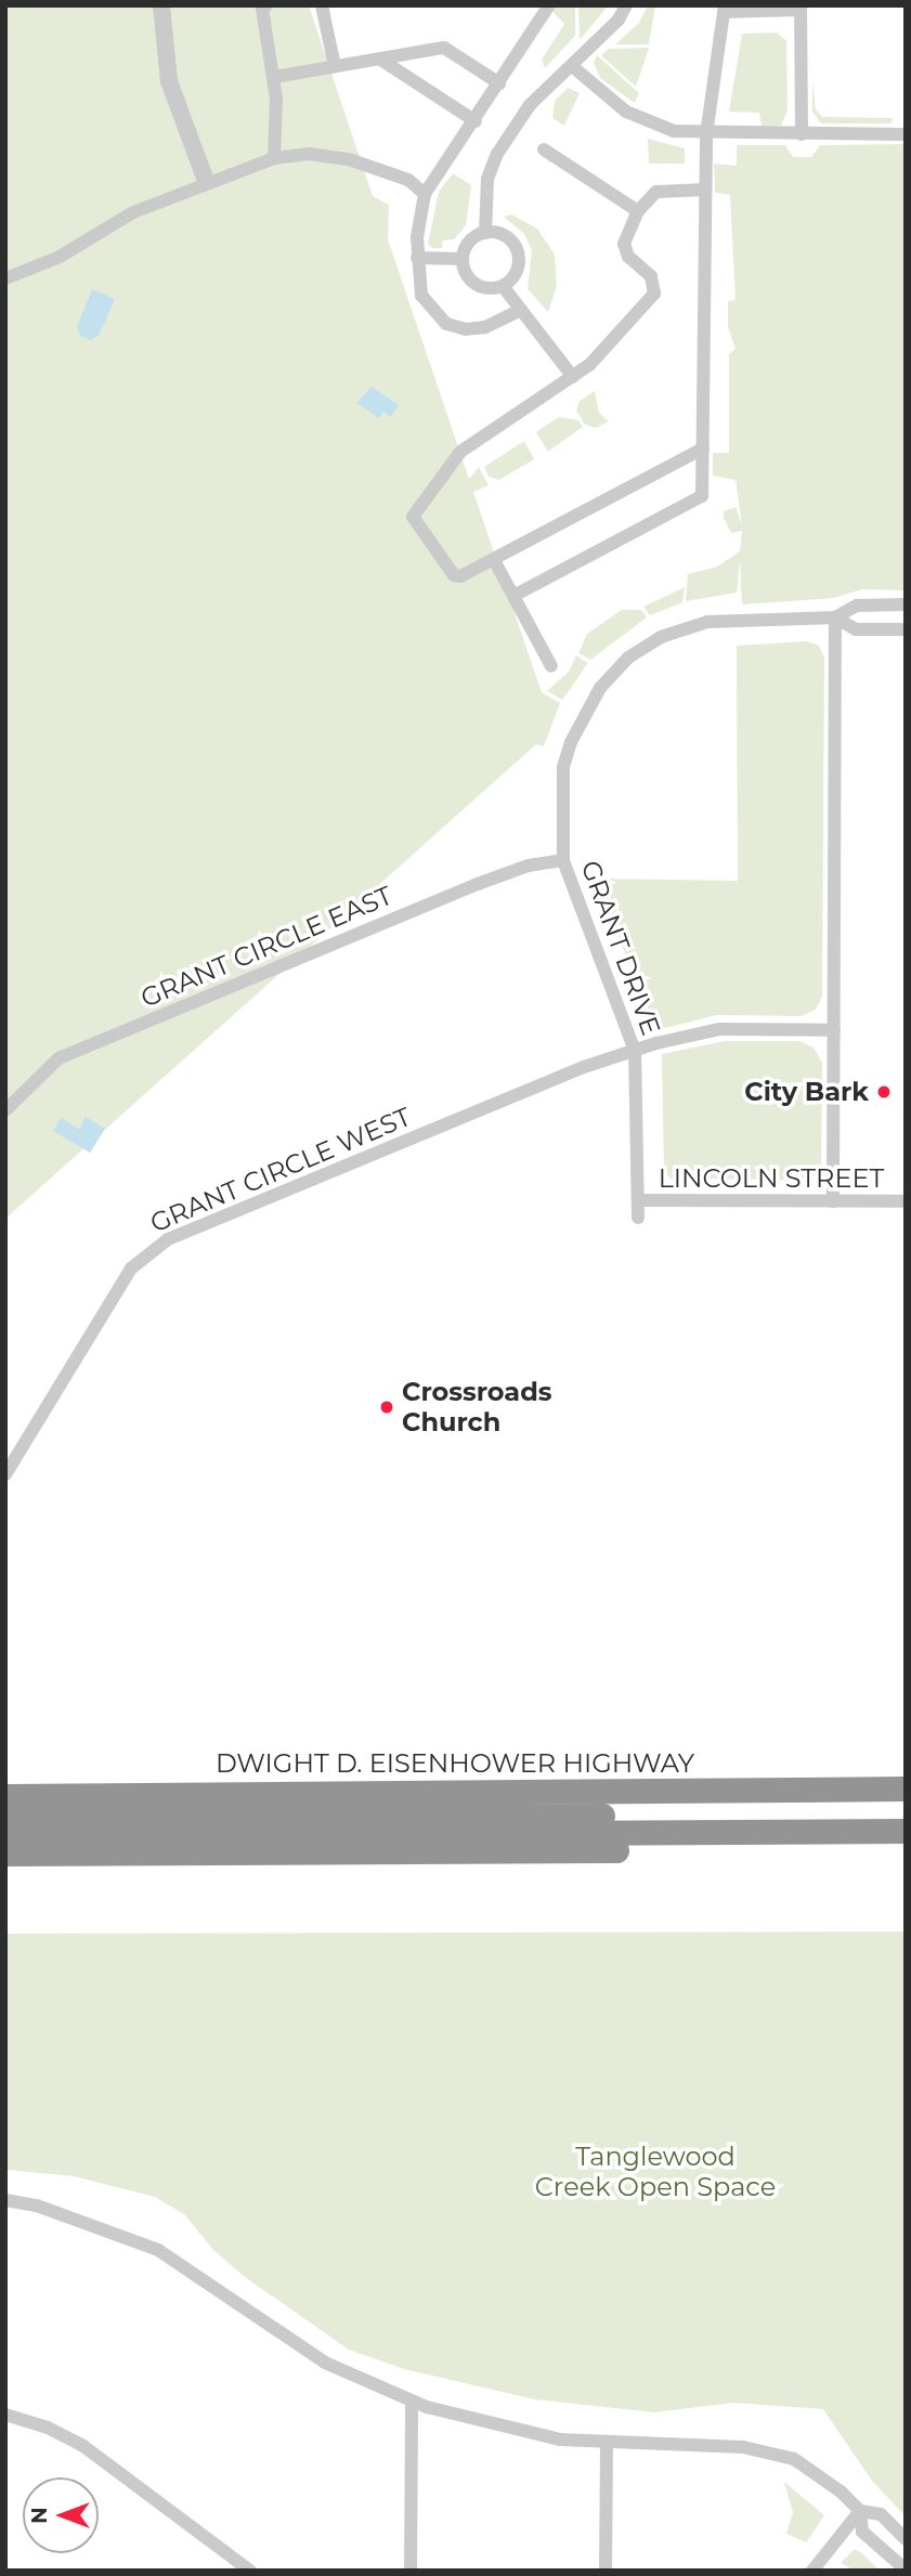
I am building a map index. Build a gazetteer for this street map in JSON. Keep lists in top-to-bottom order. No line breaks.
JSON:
{"streets":{"highway":["DWIGHT D. EISENHOWER HIGHWAY"],"street":["GRANT CIRCLE EAST","GRANT DRIVE","GRANT CIRCLE WEST","LINCOLN STREET"]},"crossings":[["GRANT CIRCLE EAST","GRANT DRIVE"],["GRANT DRIVE","GRANT CIRCLE WEST"],["GRANT DRIVE","LINCOLN STREET"]],"parks":["Tanglewood Creek Open Space"],"places":["City Bark","Crossroads Church"],"north":"left"}
